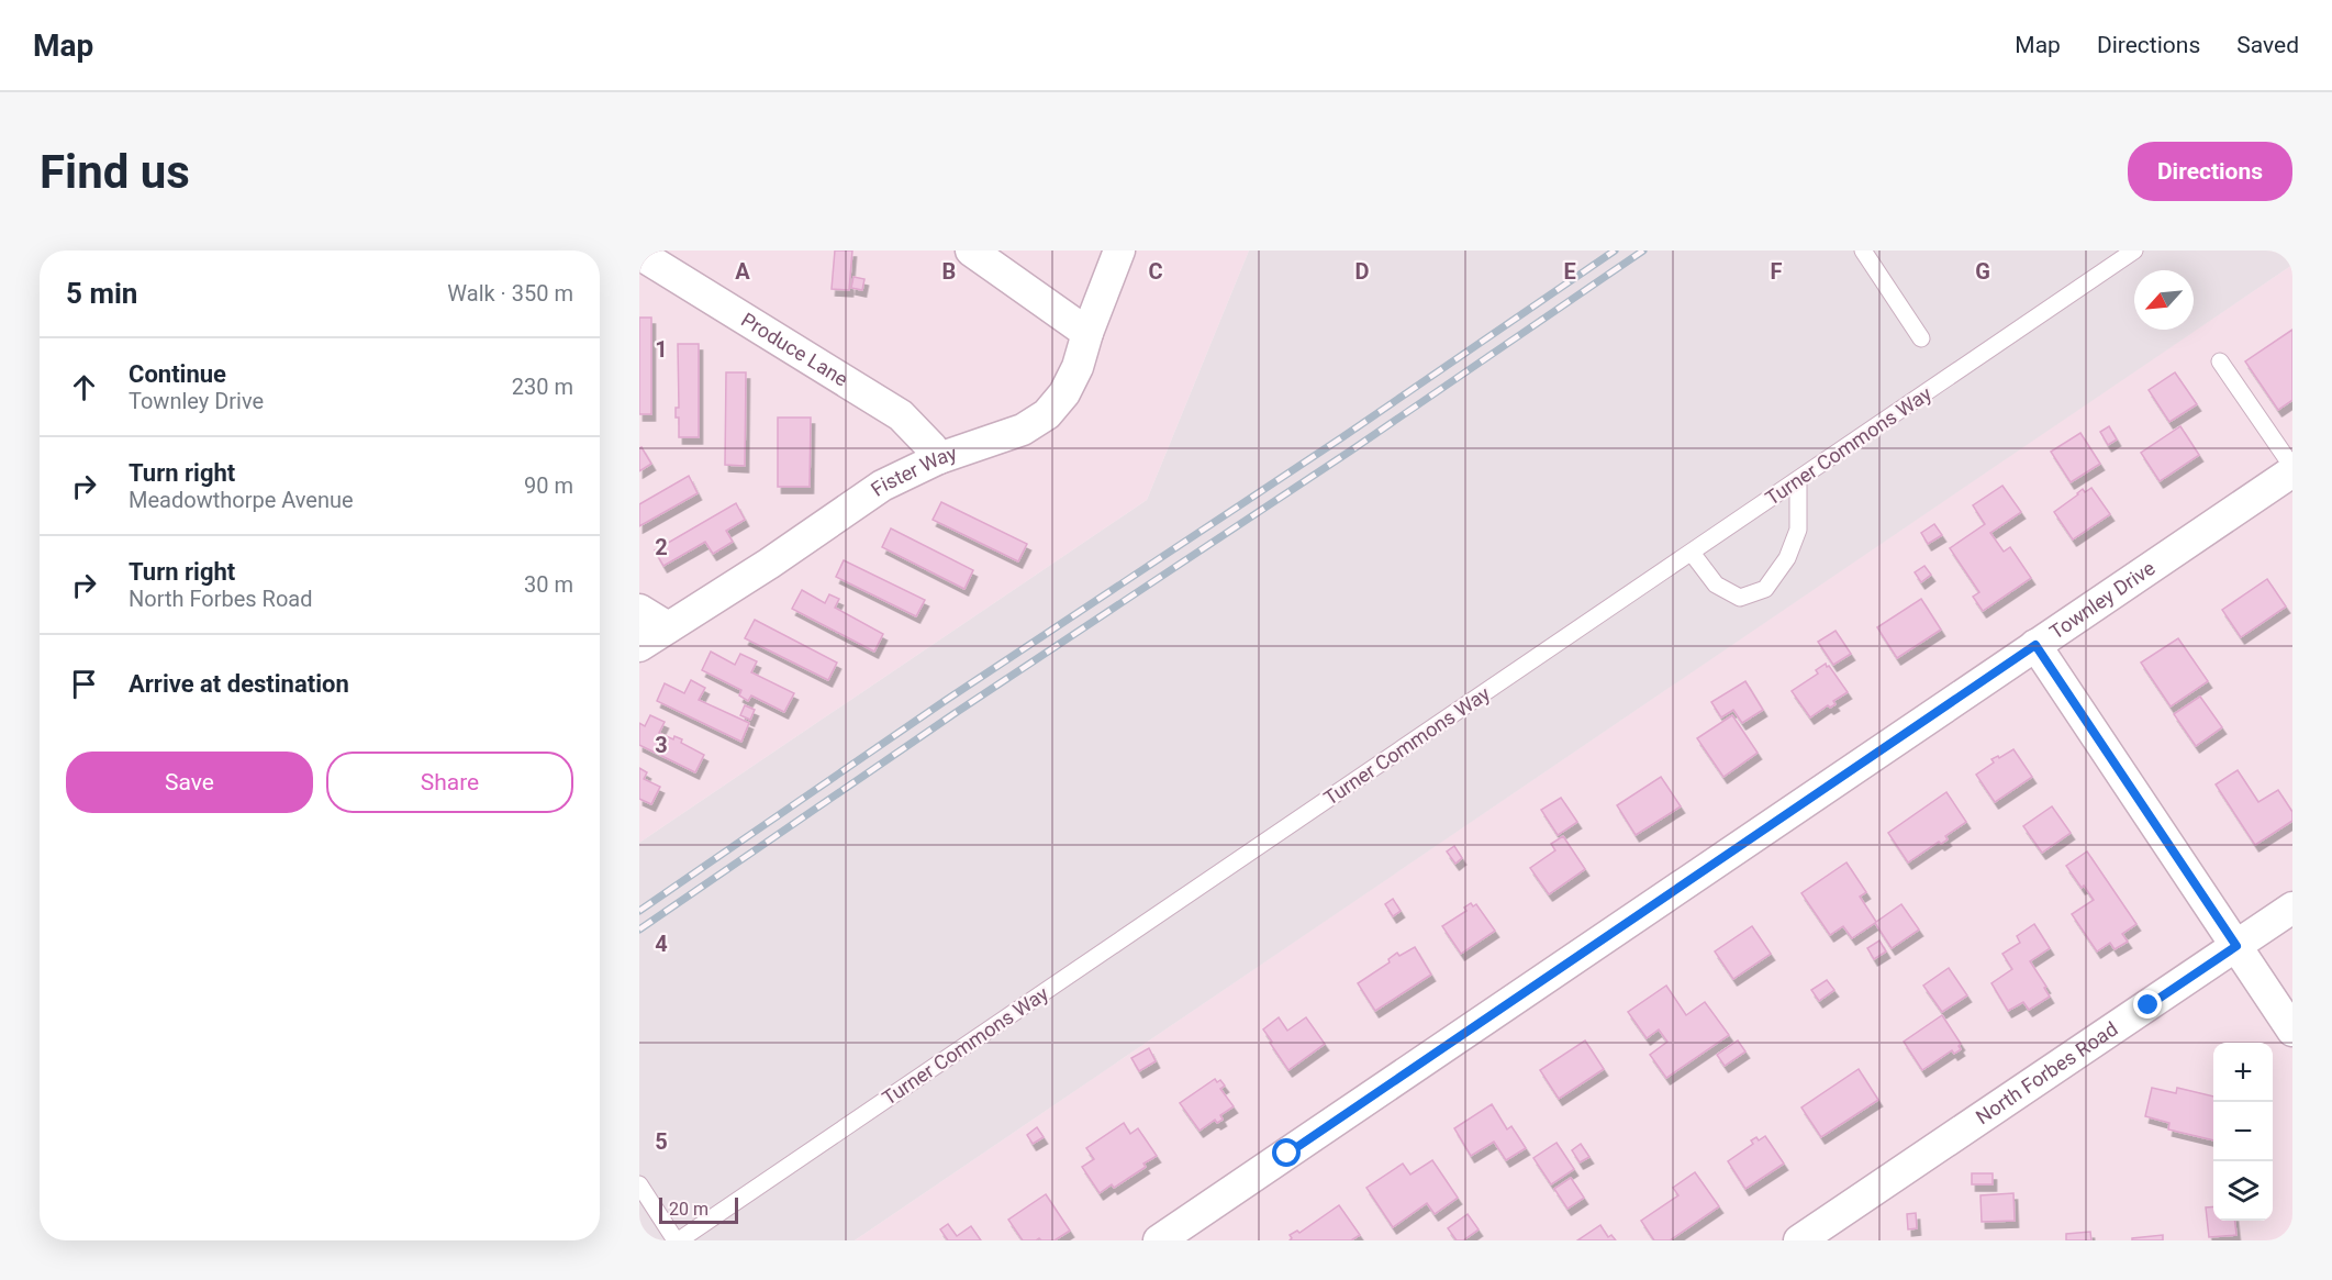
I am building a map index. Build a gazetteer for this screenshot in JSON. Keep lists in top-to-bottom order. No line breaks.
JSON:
{"streets":{"street":["Produce Lane","Fister Way","Townley Drive","North Forbes Road"],"lane":["Turner Commons Way"]},"crossings":[["Produce Lane","Fister Way"]],"scale_bar":"20 m","north":"bottom left","page":{"header":"Map","nav":["Map","Directions","Saved"],"buttons":["Directions",["Save","Share"]],"title":"Find us","heading":["5 min","Walk · 350 m"],"list":[["Continue","Townley Drive","230 m"],["Turn right","Meadowthorpe Avenue","90 m"],["Turn right","North Forbes Road","30 m"],"Arrive at destination"],"map_buttons":["+","−"],"scale":"20 m"},"grid":{"columns":["A","B","C","D","E","F","G"],"rows":["1","2","3","4","5"]}}
